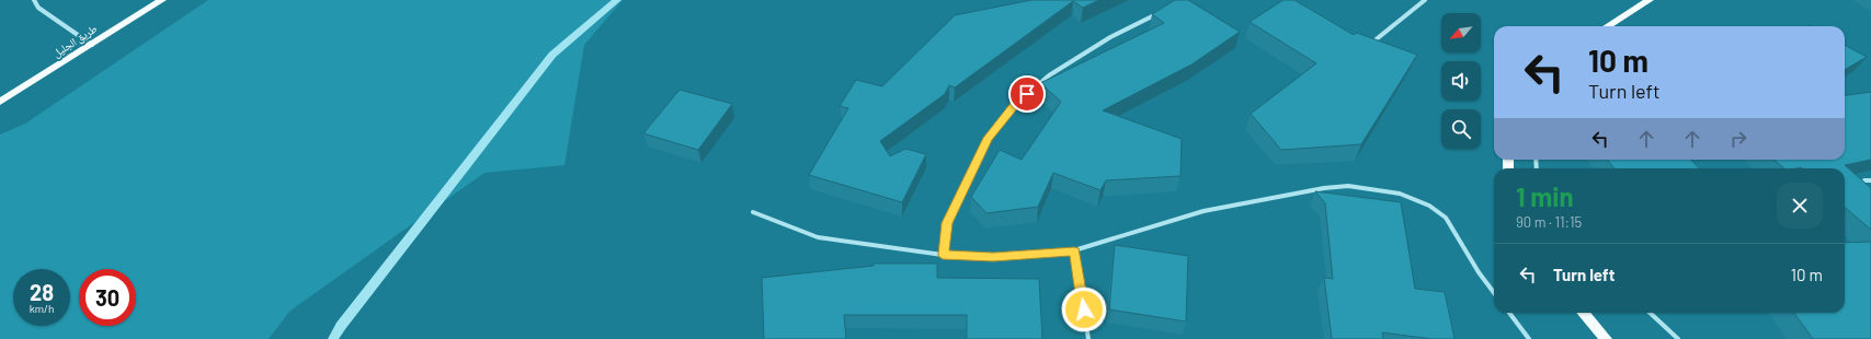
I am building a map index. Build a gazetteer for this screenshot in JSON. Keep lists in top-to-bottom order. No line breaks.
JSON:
{"streets":{"main road":["طريق الجليل"]},"north":"bottom left","page":{"turn":["10 m","Turn left"],"heading":["1 min","90 m · 11:15"],"list":[{"name":"Turn left","value":"10 m"}],"speed":"28 km/h","limit":"30"}}
